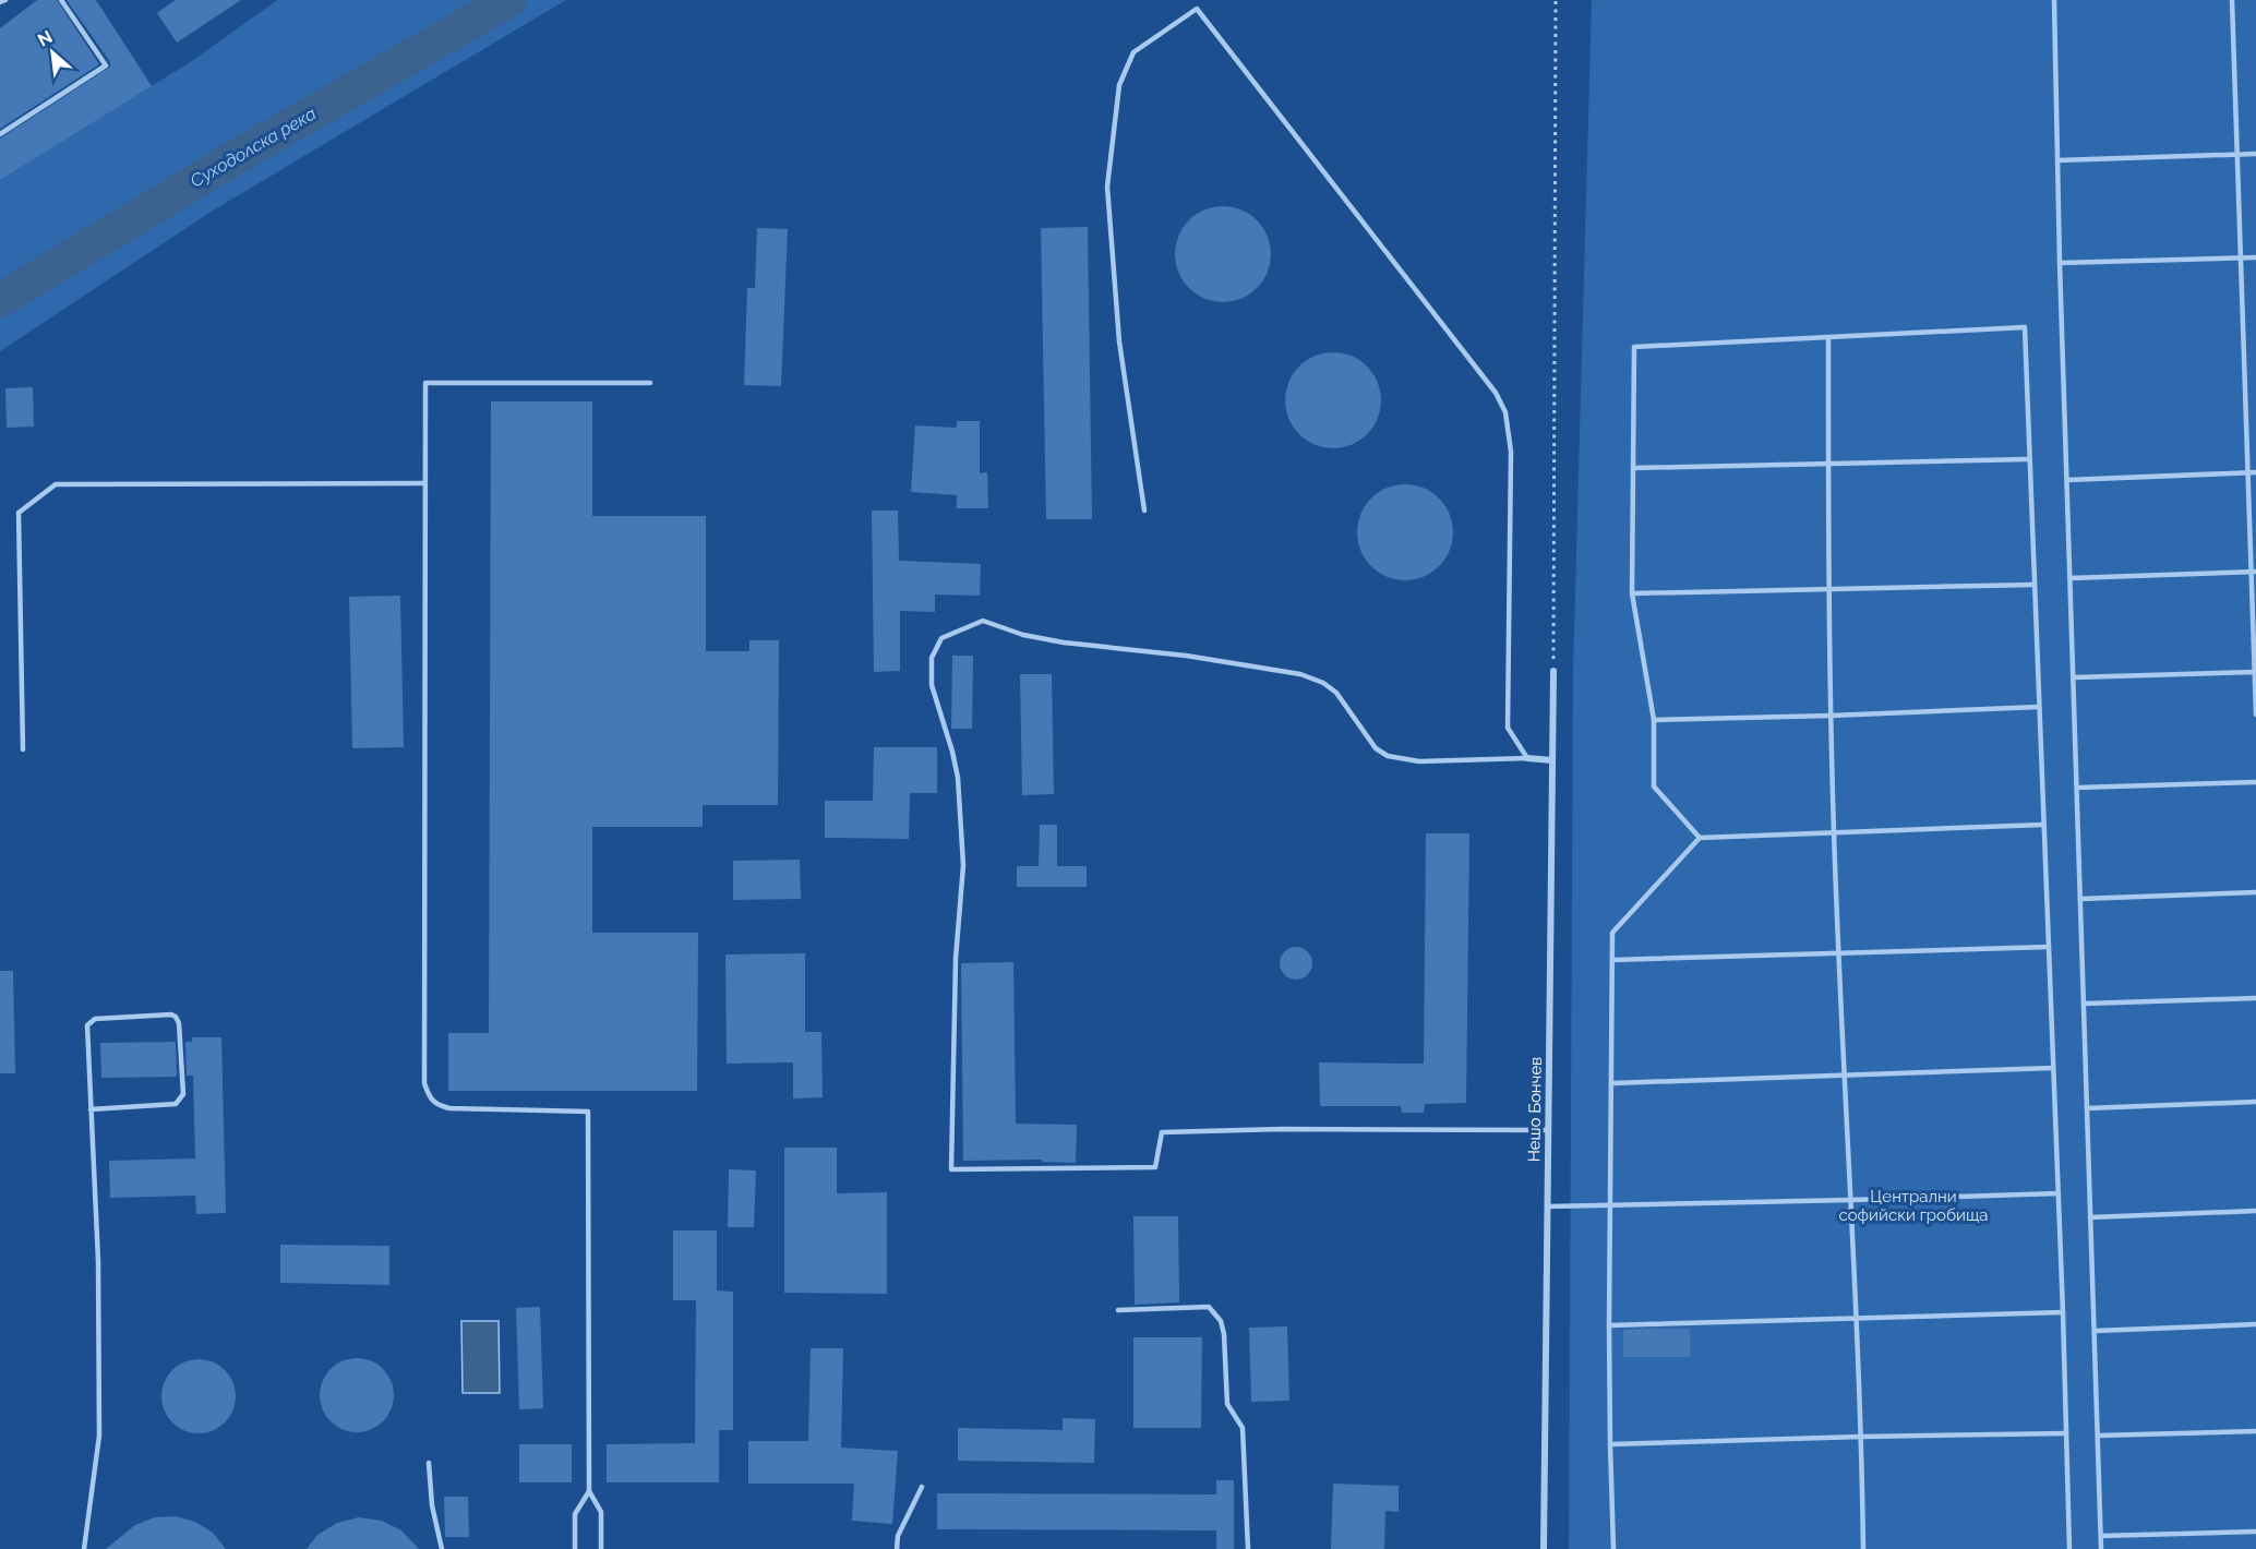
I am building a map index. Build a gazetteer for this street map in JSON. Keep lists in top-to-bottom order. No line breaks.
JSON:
{"streets":{"street":["Нешо Бончев"]},"water":["Суходолска река"],"parks":["Централни софийски гробища"],"north":"top left"}
